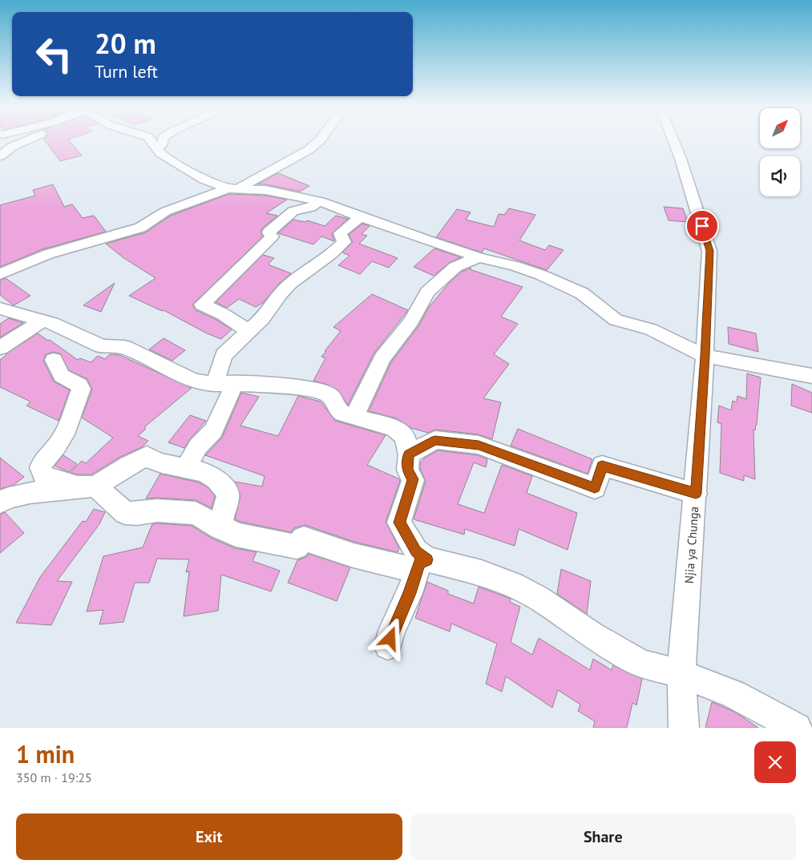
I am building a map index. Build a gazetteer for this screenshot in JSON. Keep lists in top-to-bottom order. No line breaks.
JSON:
{"streets":{"street":["Njia ya Chunga"]},"north":"top right","page":{"turn":["20 m","Turn left"],"heading":["1 min","350 m · 19:25"],"buttons":["Exit","Share"]}}
